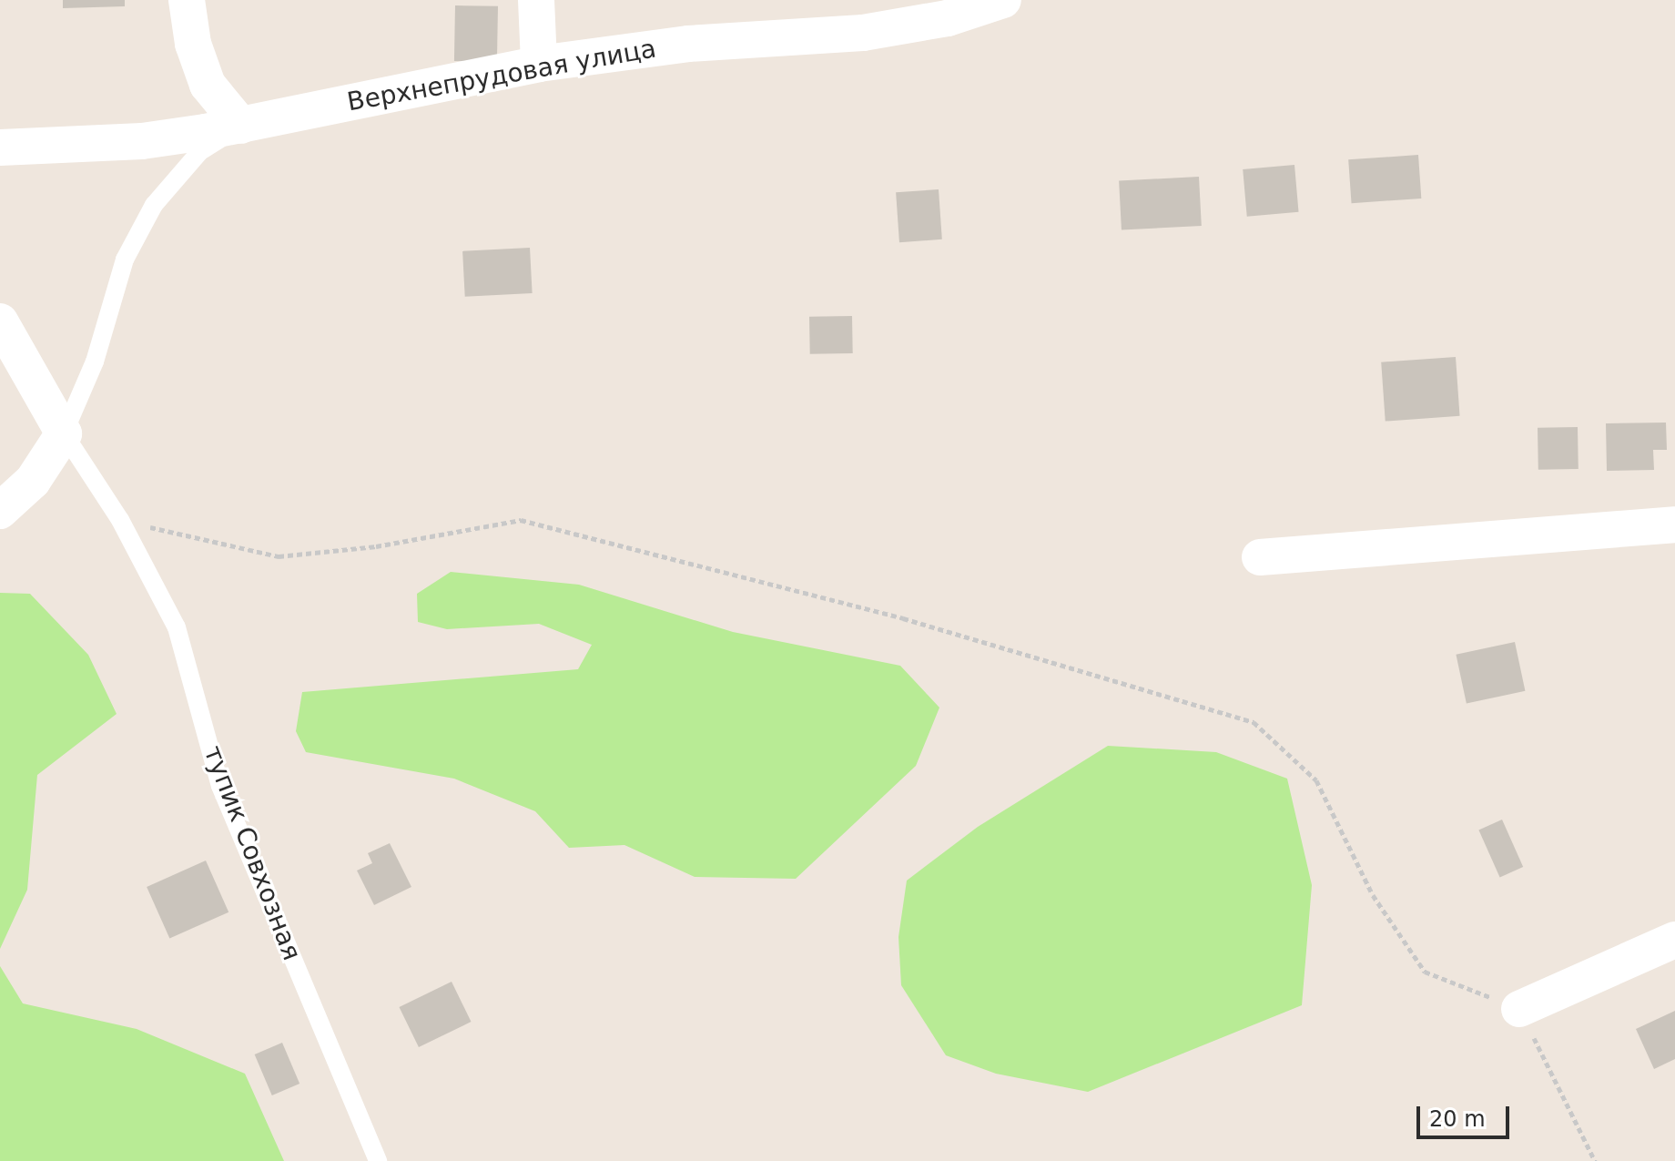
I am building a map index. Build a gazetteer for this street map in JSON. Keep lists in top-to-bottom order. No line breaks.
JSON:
{"streets":{"street":["Верхнепрудовая улица"],"lane":["тупик Совхозная"]},"scale_bar":"20 m"}
